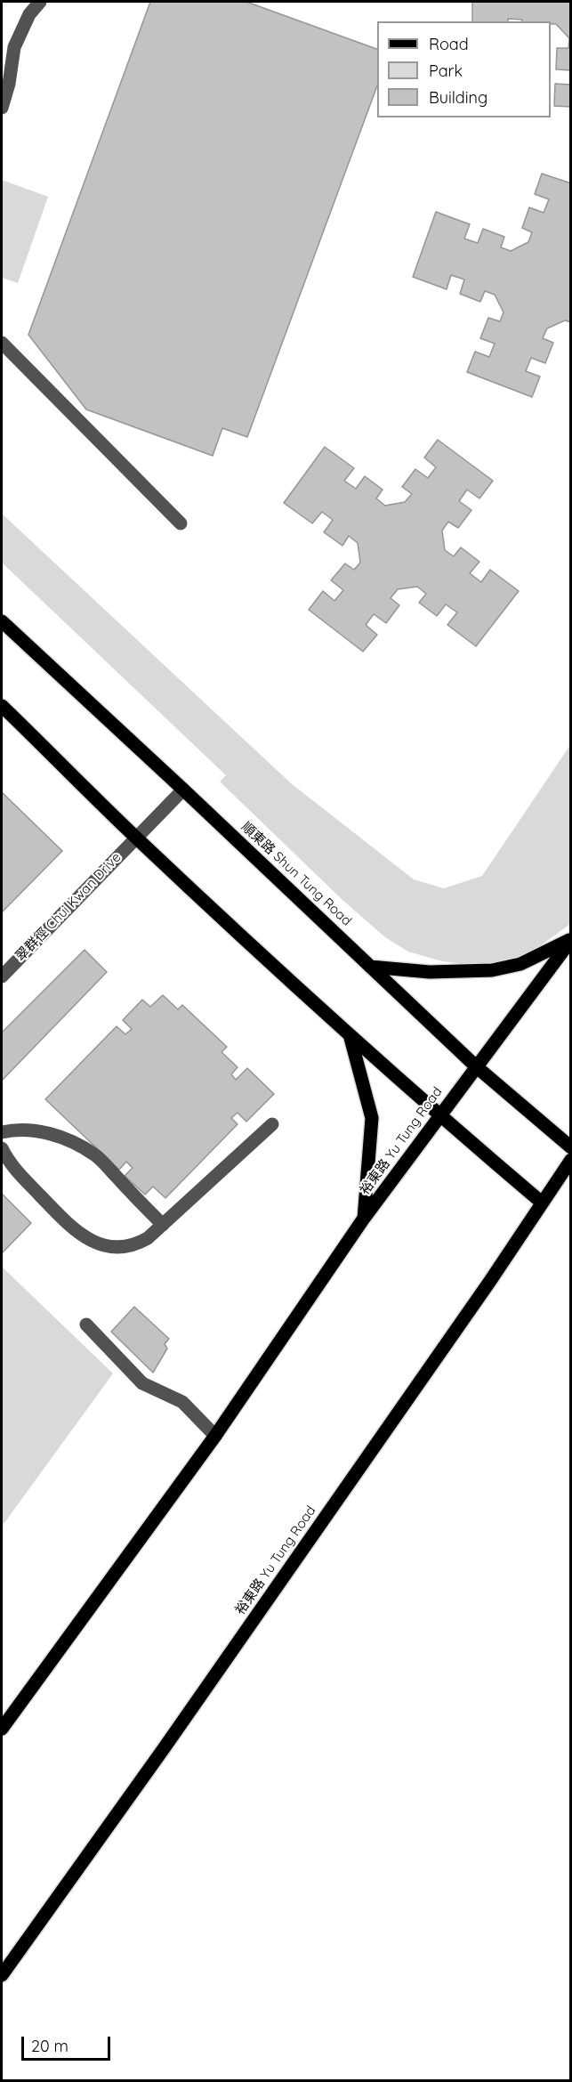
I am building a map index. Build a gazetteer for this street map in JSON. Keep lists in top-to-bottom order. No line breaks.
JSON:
{"streets":{"main road":["順東路 Shun Tung Road","裕東路 Yu Tung Road"],"street":["翠群徑 Chui Kwan Drive"]},"crossings":[["順東路 Shun Tung Road","翠群徑 Chui Kwan Drive"],["順東路 Shun Tung Road","裕東路 Yu Tung Road"]],"legend":["Road","Park","Building"],"scale_bar":"20 m"}
